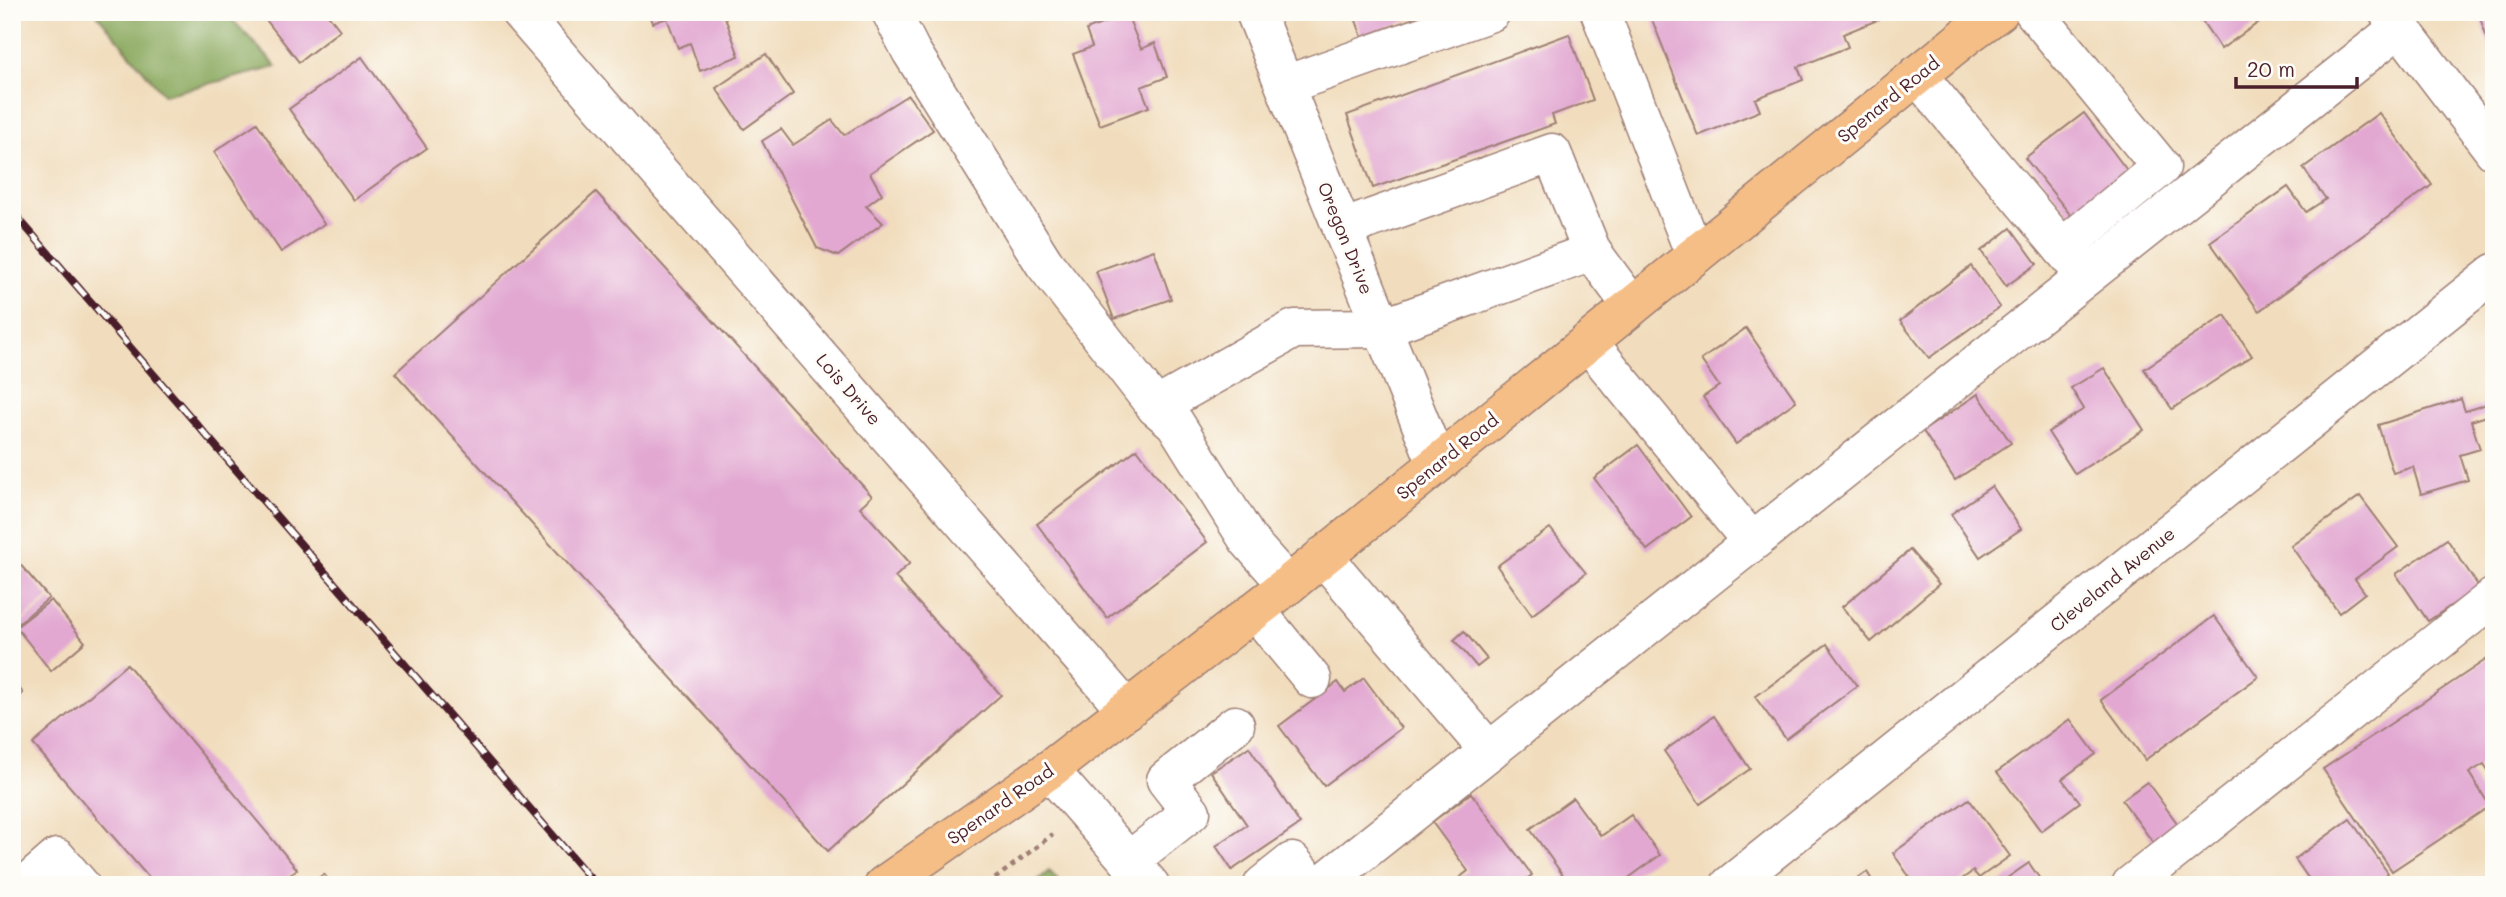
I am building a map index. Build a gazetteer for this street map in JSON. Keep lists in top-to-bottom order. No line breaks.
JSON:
{"streets":{"main road":["Spenard Road"],"street":["Oregon Drive","Lois Drive","Cleveland Avenue"]},"crossings":[["Spenard Road","Oregon Drive"],["Spenard Road","Lois Drive"]],"scale_bar":"20 m"}
